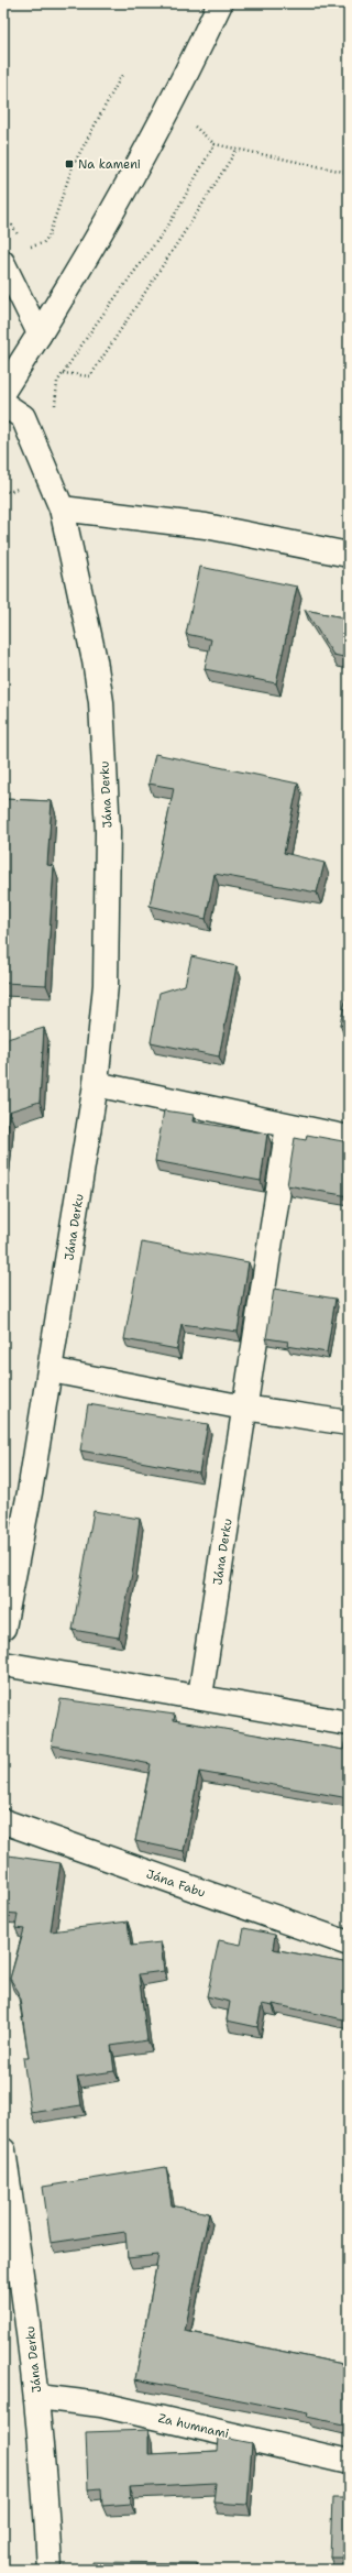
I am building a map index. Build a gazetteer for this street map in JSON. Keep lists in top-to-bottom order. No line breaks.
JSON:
{"streets":{"street":["Jána Derku","Jána Fabu","Za humnami"]},"crossings":[["Jána Derku","Za humnami"]],"places":{"transit":["Na kameni"]}}
